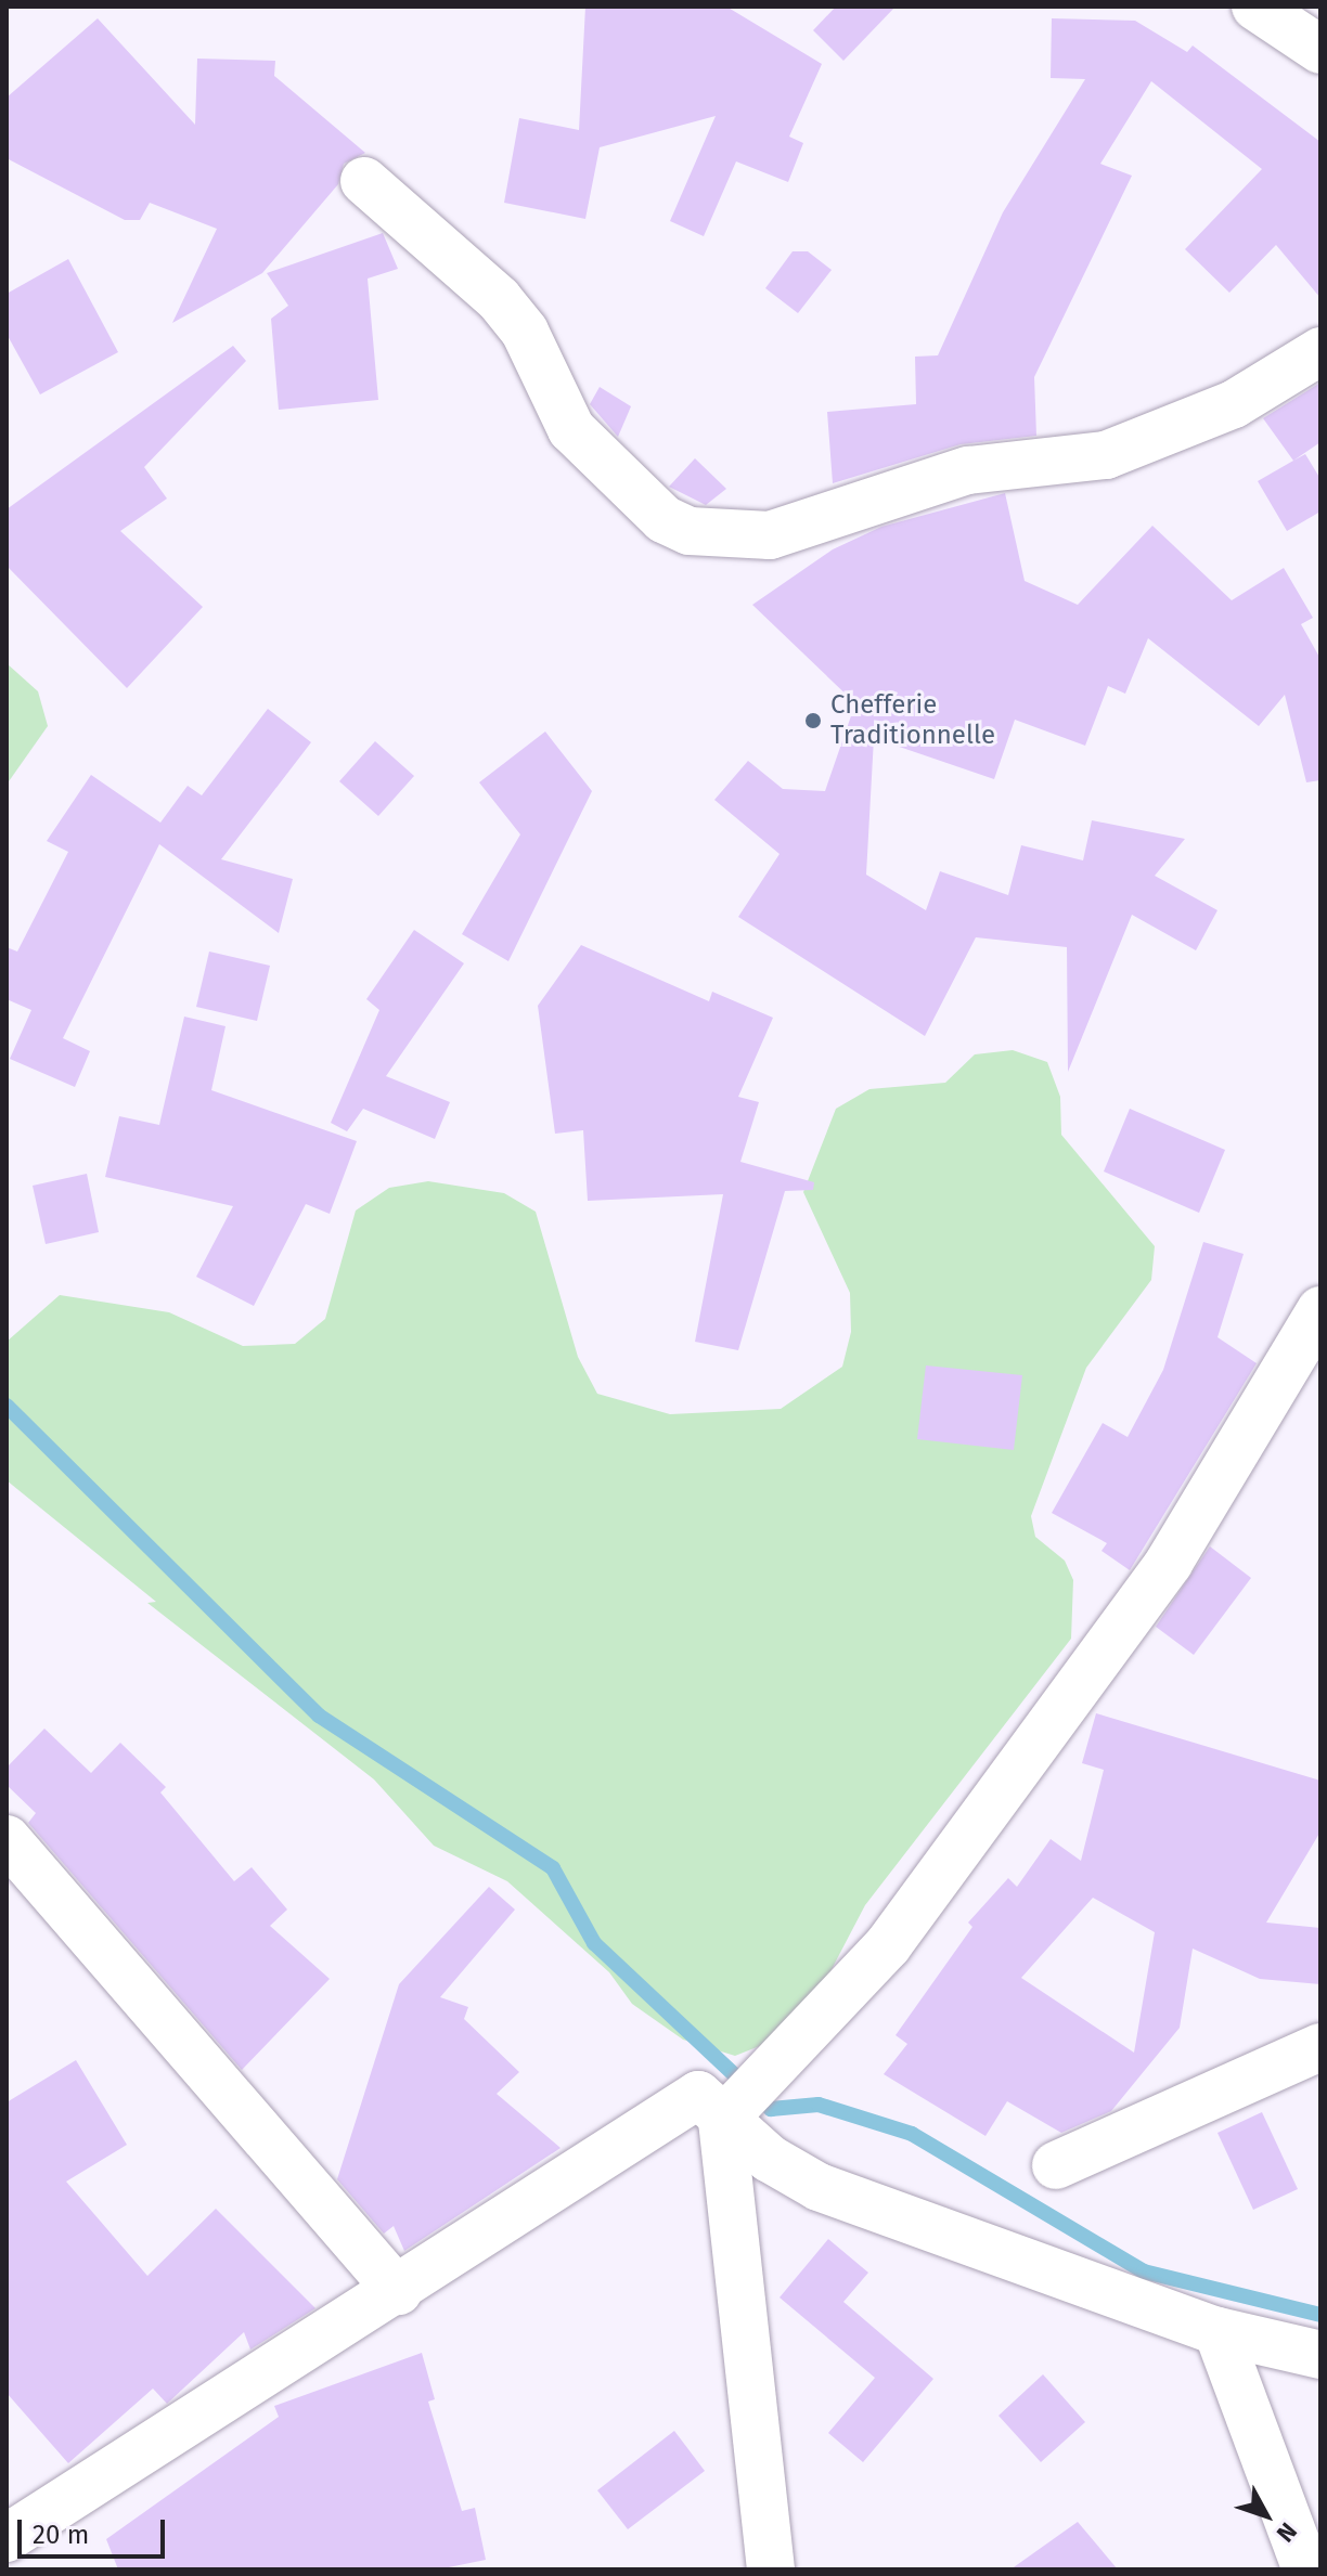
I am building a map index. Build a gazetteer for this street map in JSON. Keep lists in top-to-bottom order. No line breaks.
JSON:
{"places":["Chefferie Traditionnelle"],"scale_bar":"20 m","north":"bottom right"}
